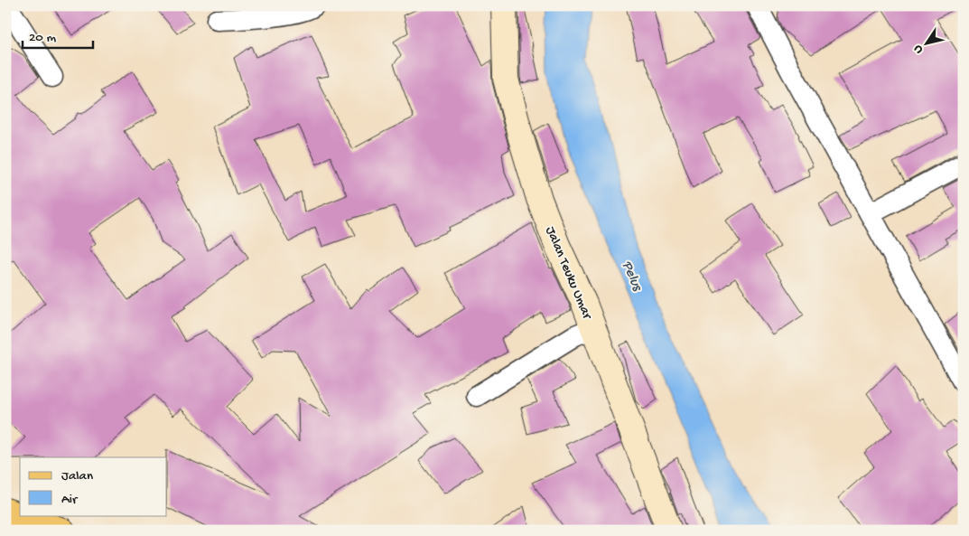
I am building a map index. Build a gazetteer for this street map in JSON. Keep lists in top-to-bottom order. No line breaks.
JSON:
{"streets":{"main road":["Jalan Teuku Umar"]},"water":["Pelus"],"legend":["Jalan","Air"],"scale_bar":"20 m","north":"bottom left"}
